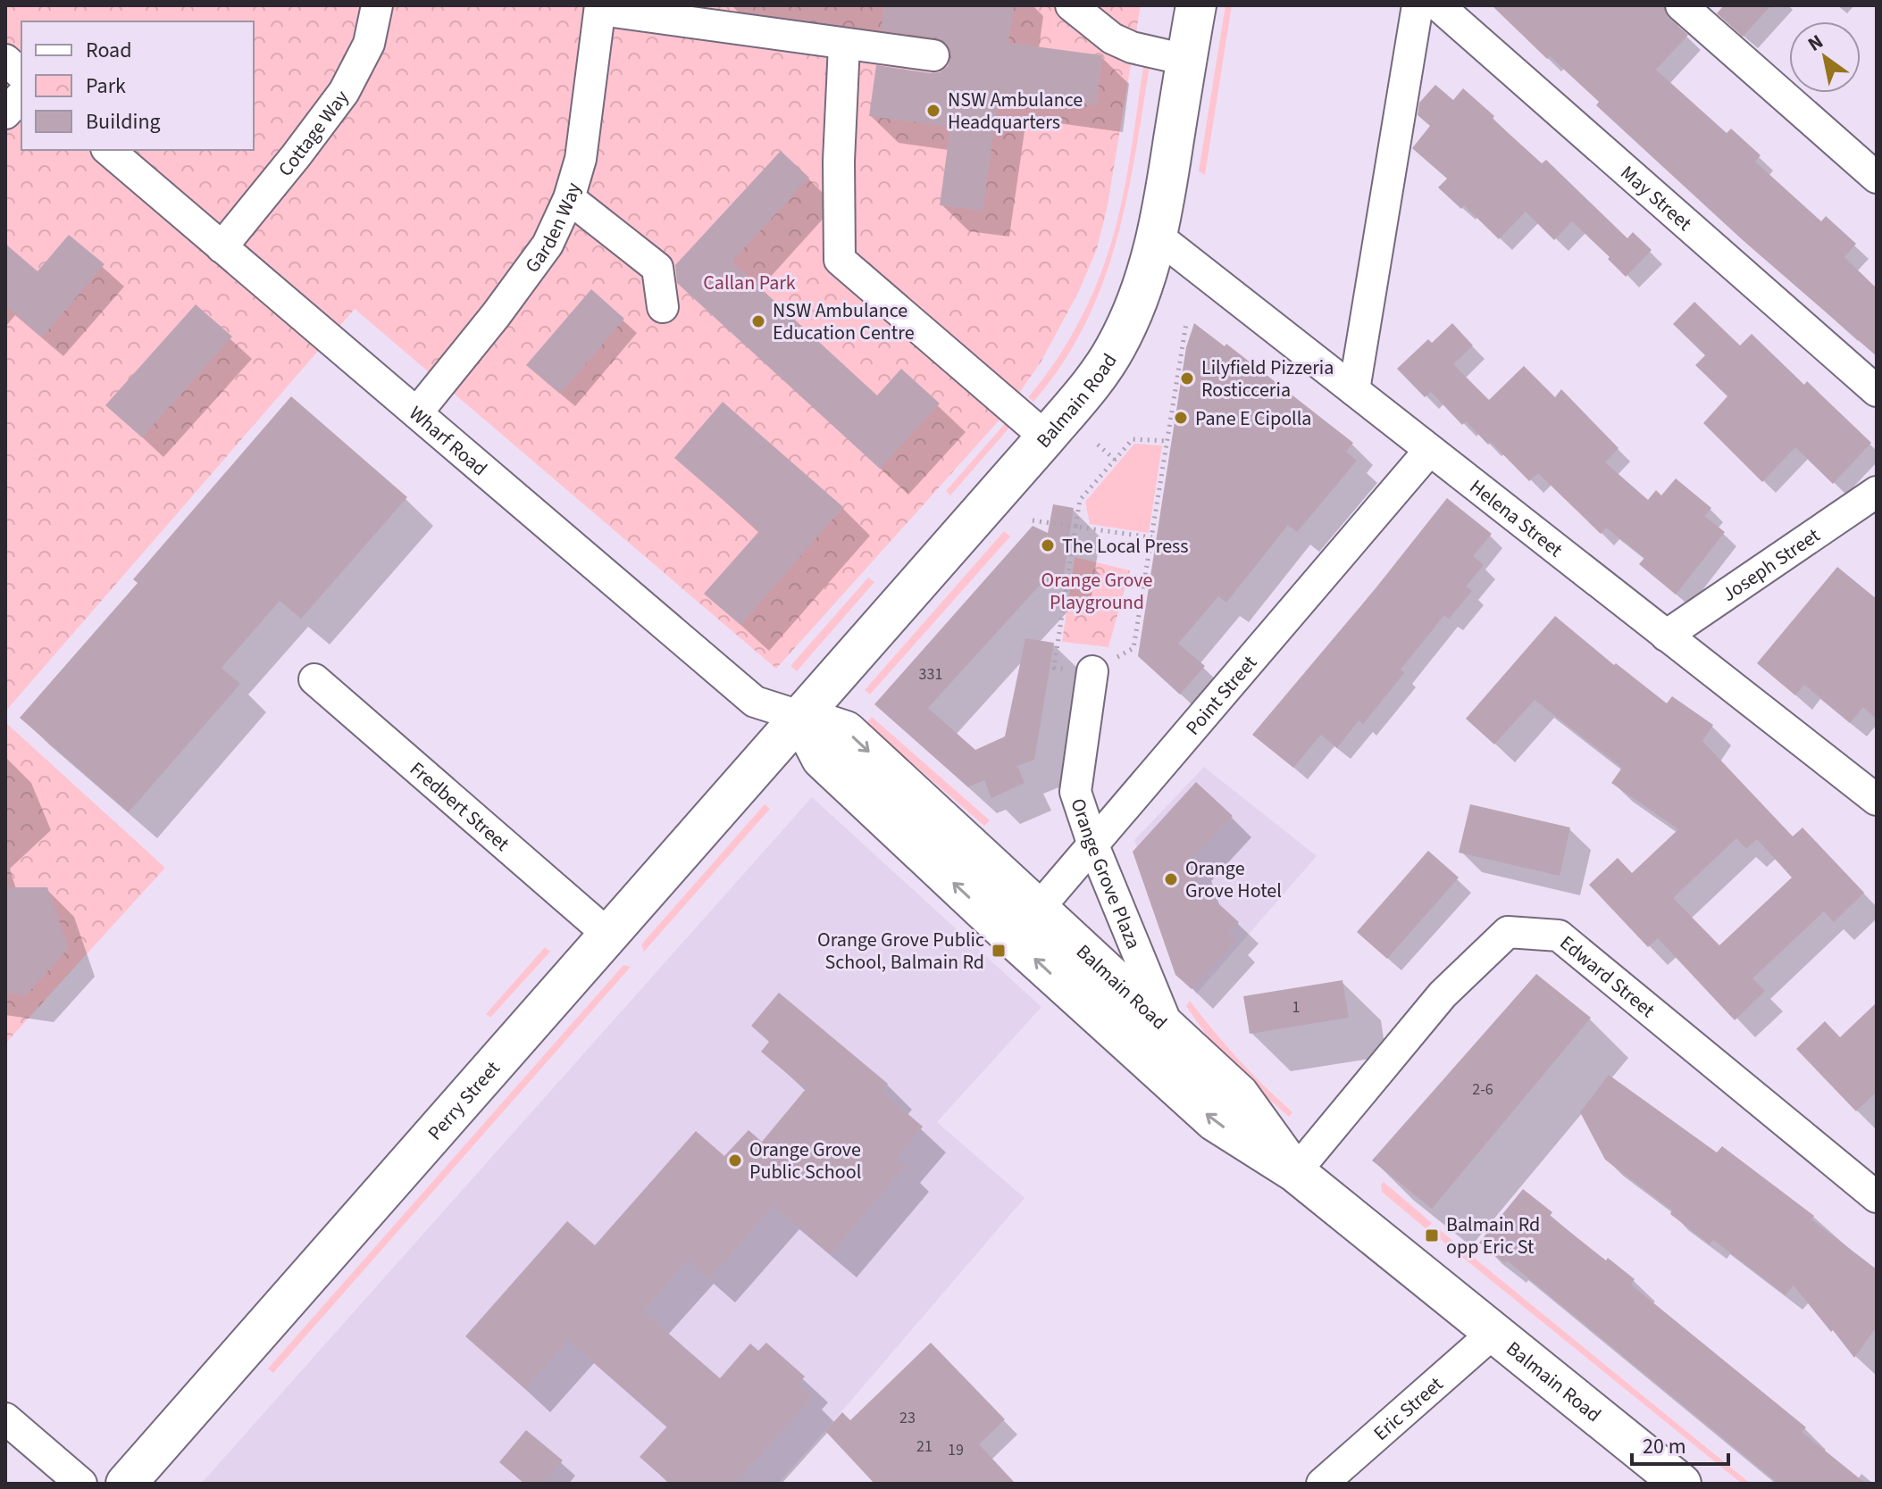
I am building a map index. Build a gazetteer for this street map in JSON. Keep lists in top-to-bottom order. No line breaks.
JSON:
{"streets":{"main road":["Balmain Road","Perry Street"],"street":["Cottage Way","May Street","Garden Way","Wharf Road","Helena Street","Joseph Street","Point Street","Fredbert Street","Orange Grove Plaza","Edward Street","Eric Street"]},"crossings":[["Cottage Way","Wharf Road"],["Garden Way","Wharf Road"],["Balmain Road","Wharf Road"],["Balmain Road","Helena Street"],["Balmain Road","Point Street"],["Balmain Road","Orange Grove Plaza"],["Balmain Road","Edward Street"],["Balmain Road","Perry Street"],["Balmain Road","Eric Street"],["Wharf Road","Perry Street"],["Helena Street","Joseph Street"],["Helena Street","Point Street"],["Point Street","Orange Grove Plaza"],["Fredbert Street","Perry Street"]],"parks":["Callan Park","Orange Grove Playground"],"places":{"other":["NSW Ambulance Headquarters","NSW Ambulance Education Centre","Lilyfield Pizzeria Rosticceria","Pane E Cipolla","The Local Press","Orange Grove Hotel","Orange Grove Public School"],"transit":["Orange Grove Public School, Balmain Rd","Balmain Rd opp Eric St"]},"house_numbers":["331","1","2-6","23","21","19"],"legend":["Road","Park","Building"],"scale_bar":"20 m","north":"top left"}
